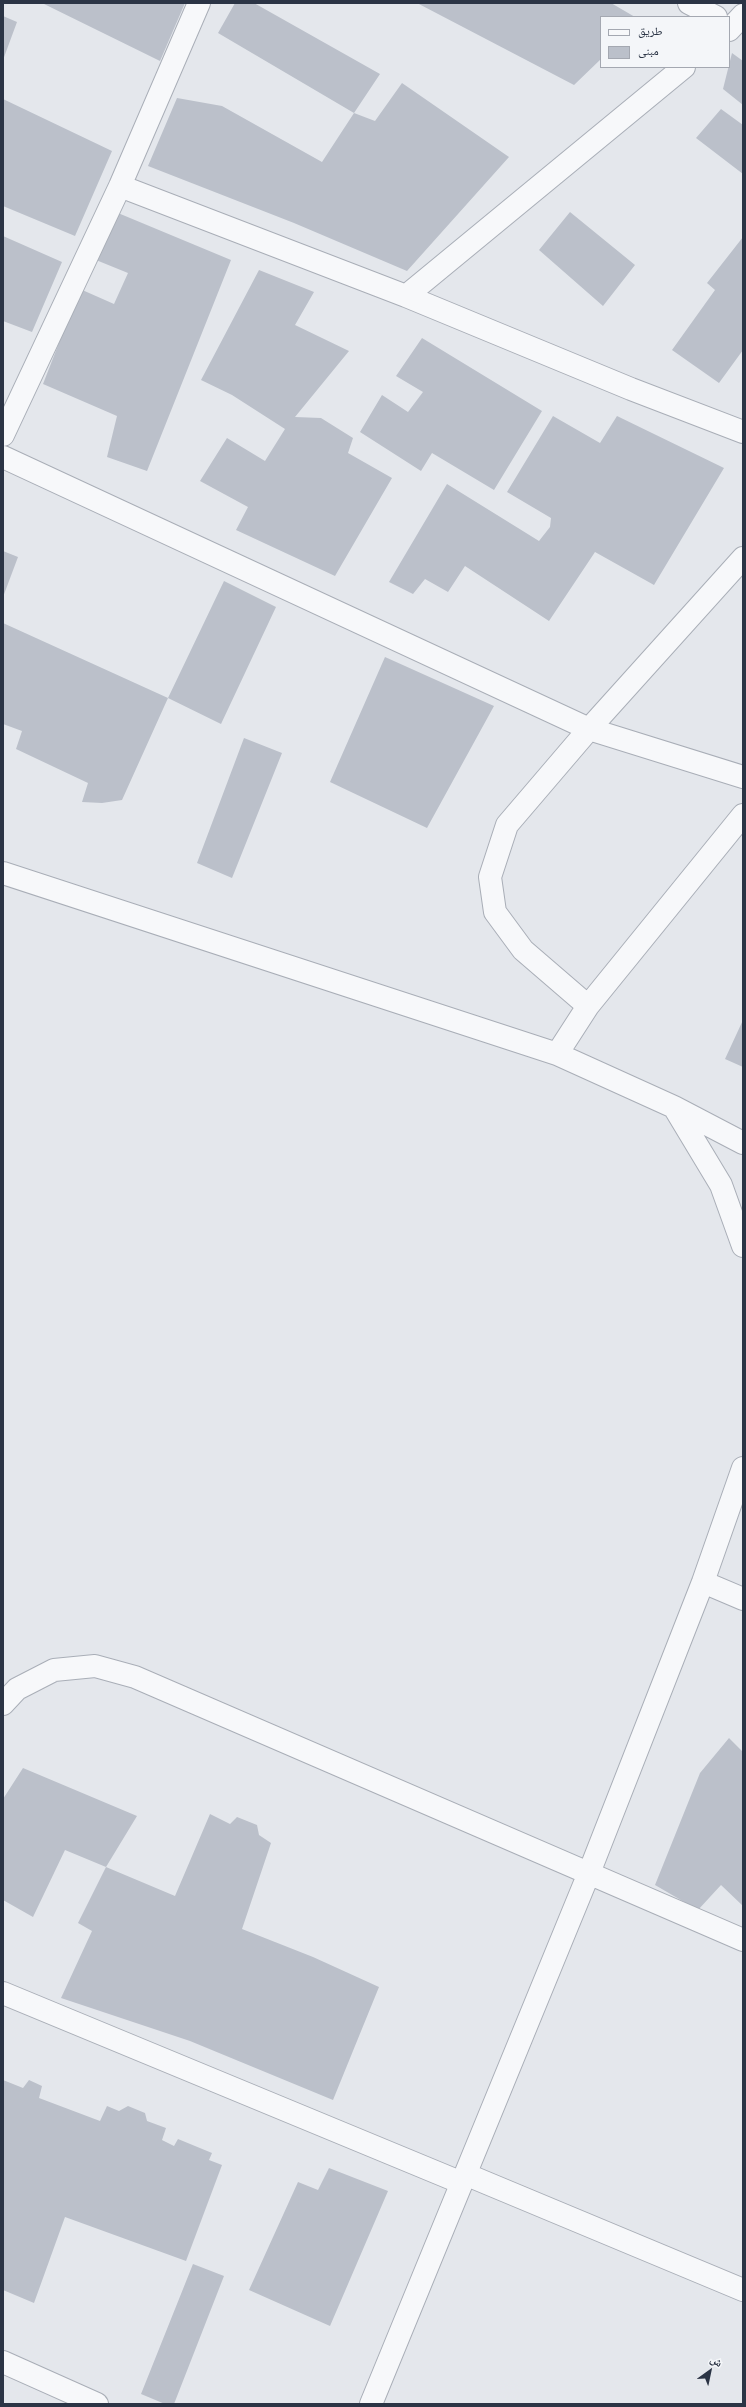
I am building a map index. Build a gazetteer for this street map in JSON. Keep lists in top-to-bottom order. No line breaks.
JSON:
{"legend":["طريق","مبنى"],"north":"top right"}
